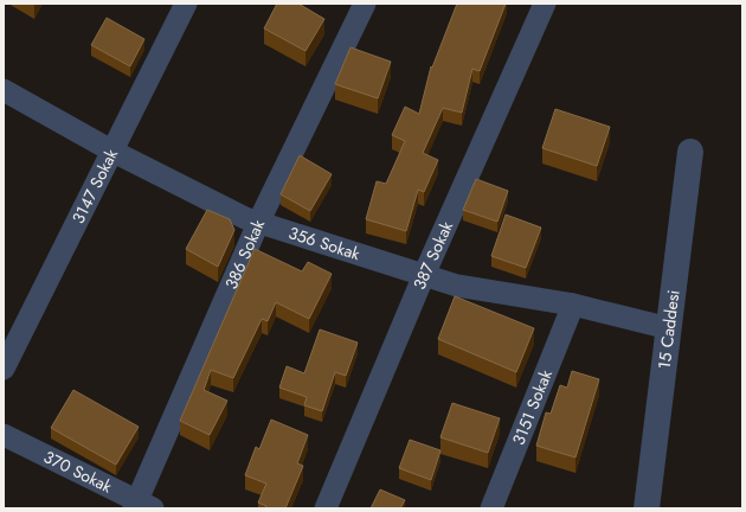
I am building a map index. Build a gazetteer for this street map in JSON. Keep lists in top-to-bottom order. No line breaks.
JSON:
{"streets":{"street":["3147 Sokak","356 Sokak","386 Sokak","387 Sokak","15 Caddesi","3151 Sokak","370 Sokak"]},"crossings":[["3147 Sokak","356 Sokak"],["356 Sokak","386 Sokak"],["356 Sokak","387 Sokak"],["356 Sokak","15 Caddesi"],["356 Sokak","3151 Sokak"],["386 Sokak","370 Sokak"]]}
